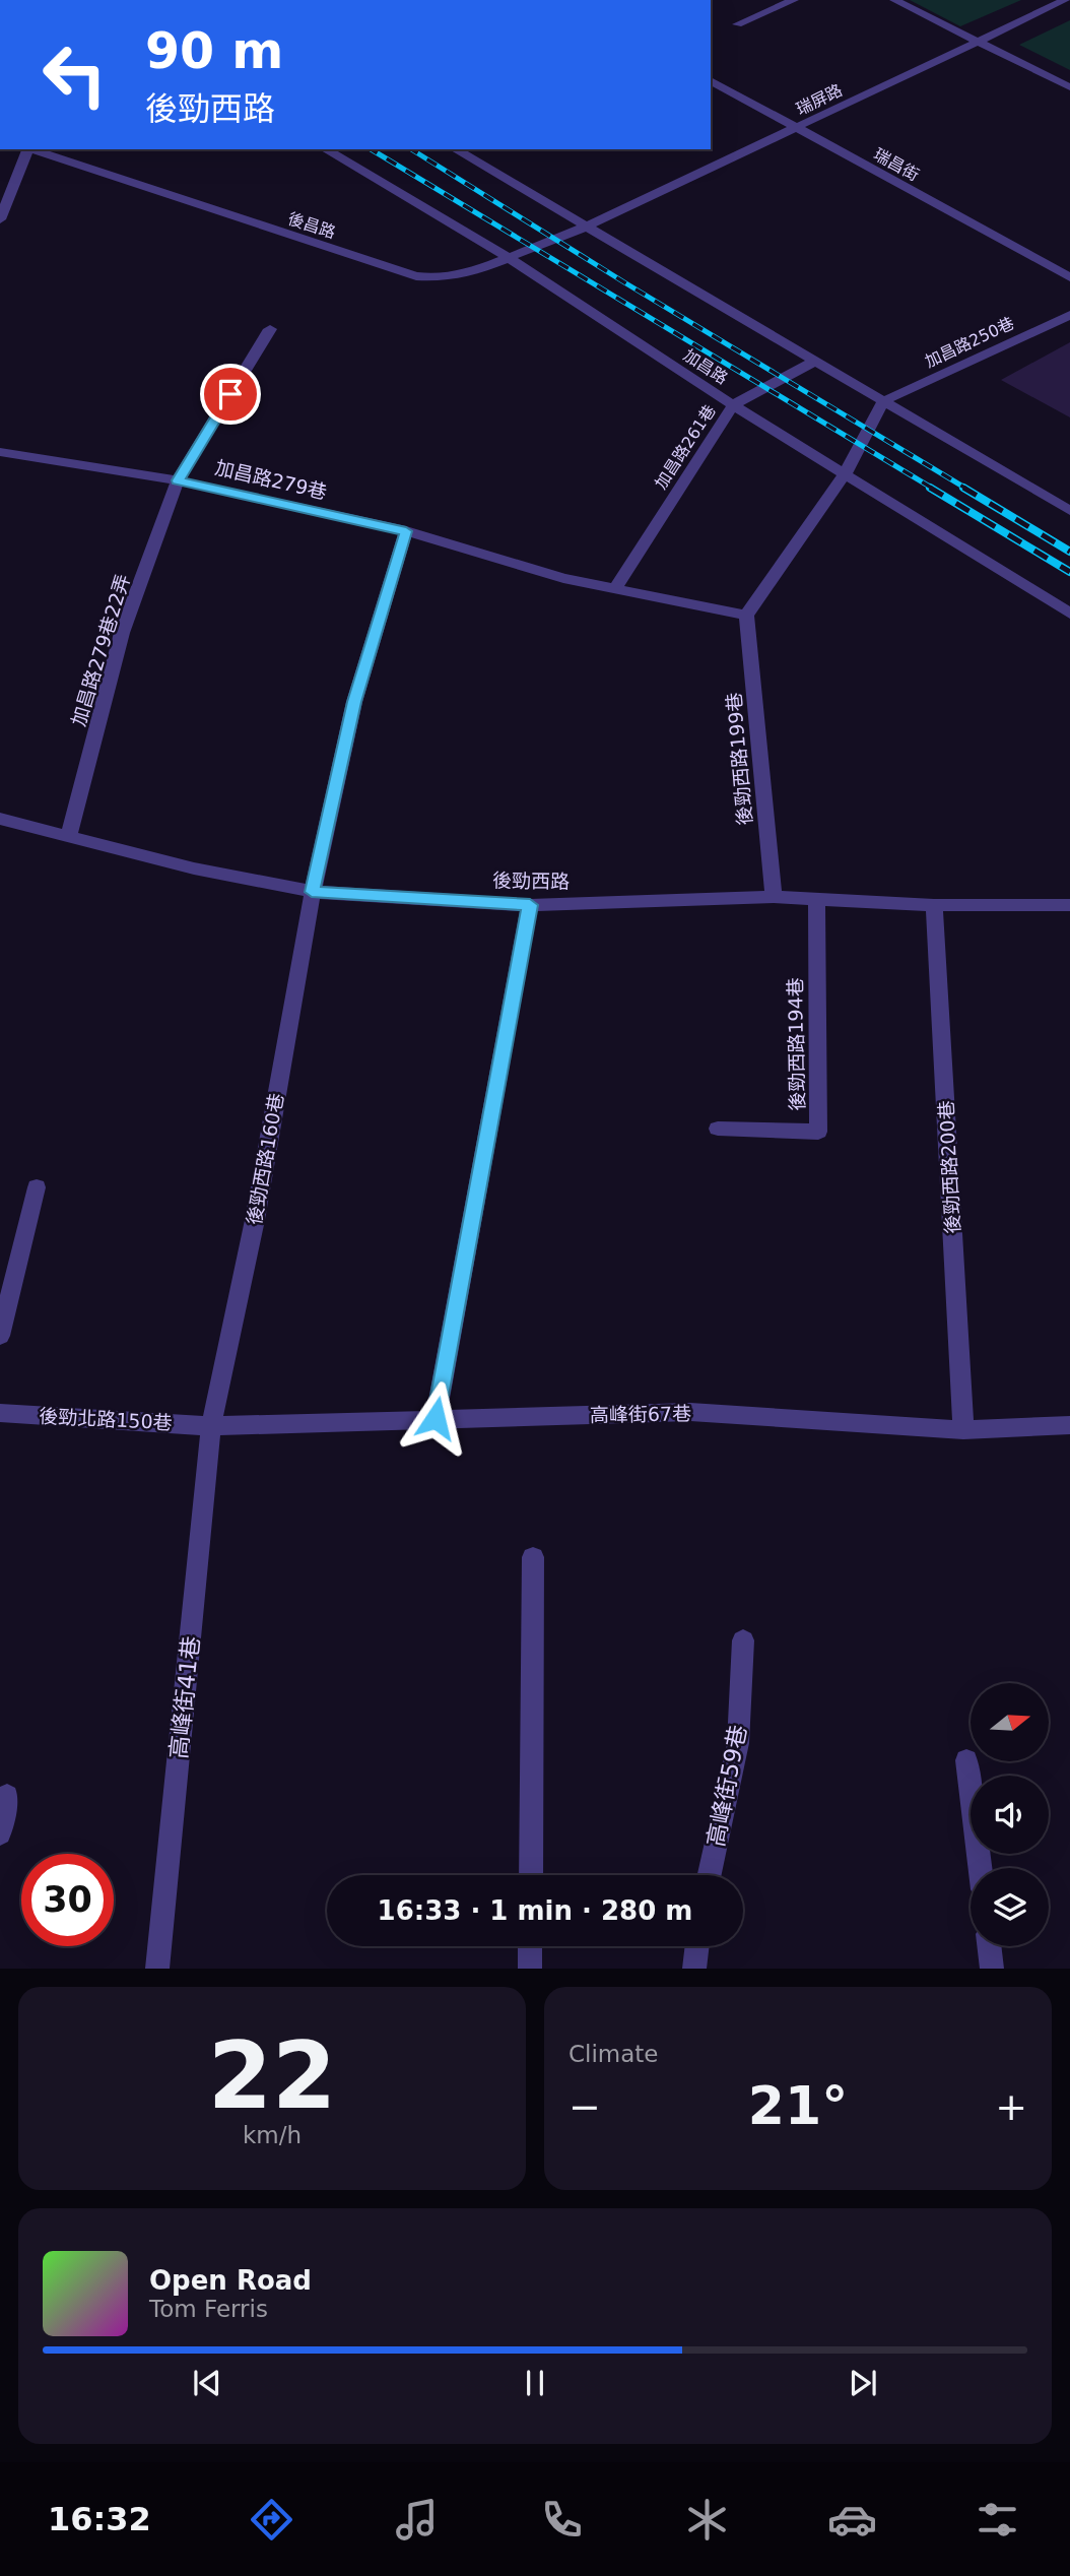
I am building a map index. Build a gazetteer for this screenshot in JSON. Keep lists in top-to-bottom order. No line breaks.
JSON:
{"streets":{"street":["瑞屏路","瑞昌街","後昌路","加昌路250巷","加昌路","加昌路261巷","加昌路279巷","加昌路279巷22弄","後勁西路199巷","後勁西路","後勁西路194巷","後勁西路160巷","後勁西路200巷","高峰街67巷","後勁北路150巷","高峰街41巷","高峰街59巷"]},"crossings":[["瑞屏路","瑞昌街"],["瑞屏路","後昌路"],["後昌路","加昌路"],["加昌路","加昌路261巷"],["加昌路261巷","加昌路279巷"],["加昌路279巷","加昌路279巷22弄"],["加昌路279巷","後勁西路199巷"],["加昌路279巷22弄","後勁西路"],["後勁西路199巷","後勁西路"],["後勁西路","後勁西路194巷"],["後勁西路","後勁西路160巷"],["後勁西路","後勁西路200巷"],["後勁西路160巷","高峰街67巷"],["後勁西路160巷","後勁北路150巷"],["後勁西路160巷","高峰街41巷"],["後勁西路200巷","高峰街67巷"],["高峰街67巷","後勁北路150巷"],["高峰街67巷","高峰街41巷"],["後勁北路150巷","高峰街41巷"]],"north":"right","page":{"turn":["90 m","後勁西路"],"limit":"30","trip":"16:33 · 1 min · 280 m","tile":[["22","km/h"],"Climate"],"heat":["−","21°","+"],"song":["Open Road","Tom Ferris"],"tabs":"16:32"}}
